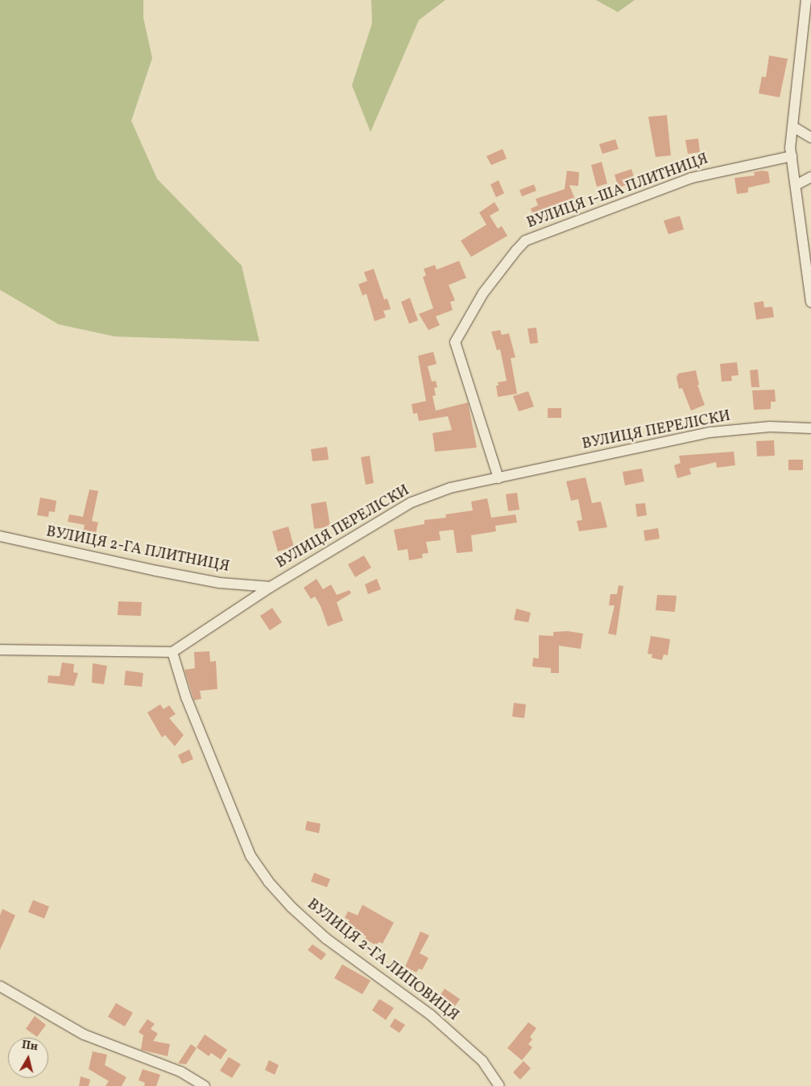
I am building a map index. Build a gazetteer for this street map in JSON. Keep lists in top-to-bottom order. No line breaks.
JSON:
{"streets":{"street":["ВУЛИЦЯ 1-ША ПЛИТНИЦЯ","ВУЛИЦЯ ПЕРЕЛІСКИ","ВУЛИЦЯ 2-ГА ПЛИТНИЦЯ","ВУЛИЦЯ 2-ГА ЛИПОВИЦЯ"]},"crossings":[["ВУЛИЦЯ 1-ША ПЛИТНИЦЯ","ВУЛИЦЯ ПЕРЕЛІСКИ"],["ВУЛИЦЯ ПЕРЕЛІСКИ","ВУЛИЦЯ 2-ГА ПЛИТНИЦЯ"],["ВУЛИЦЯ ПЕРЕЛІСКИ","ВУЛИЦЯ 2-ГА ЛИПОВИЦЯ"]],"north":"top"}
